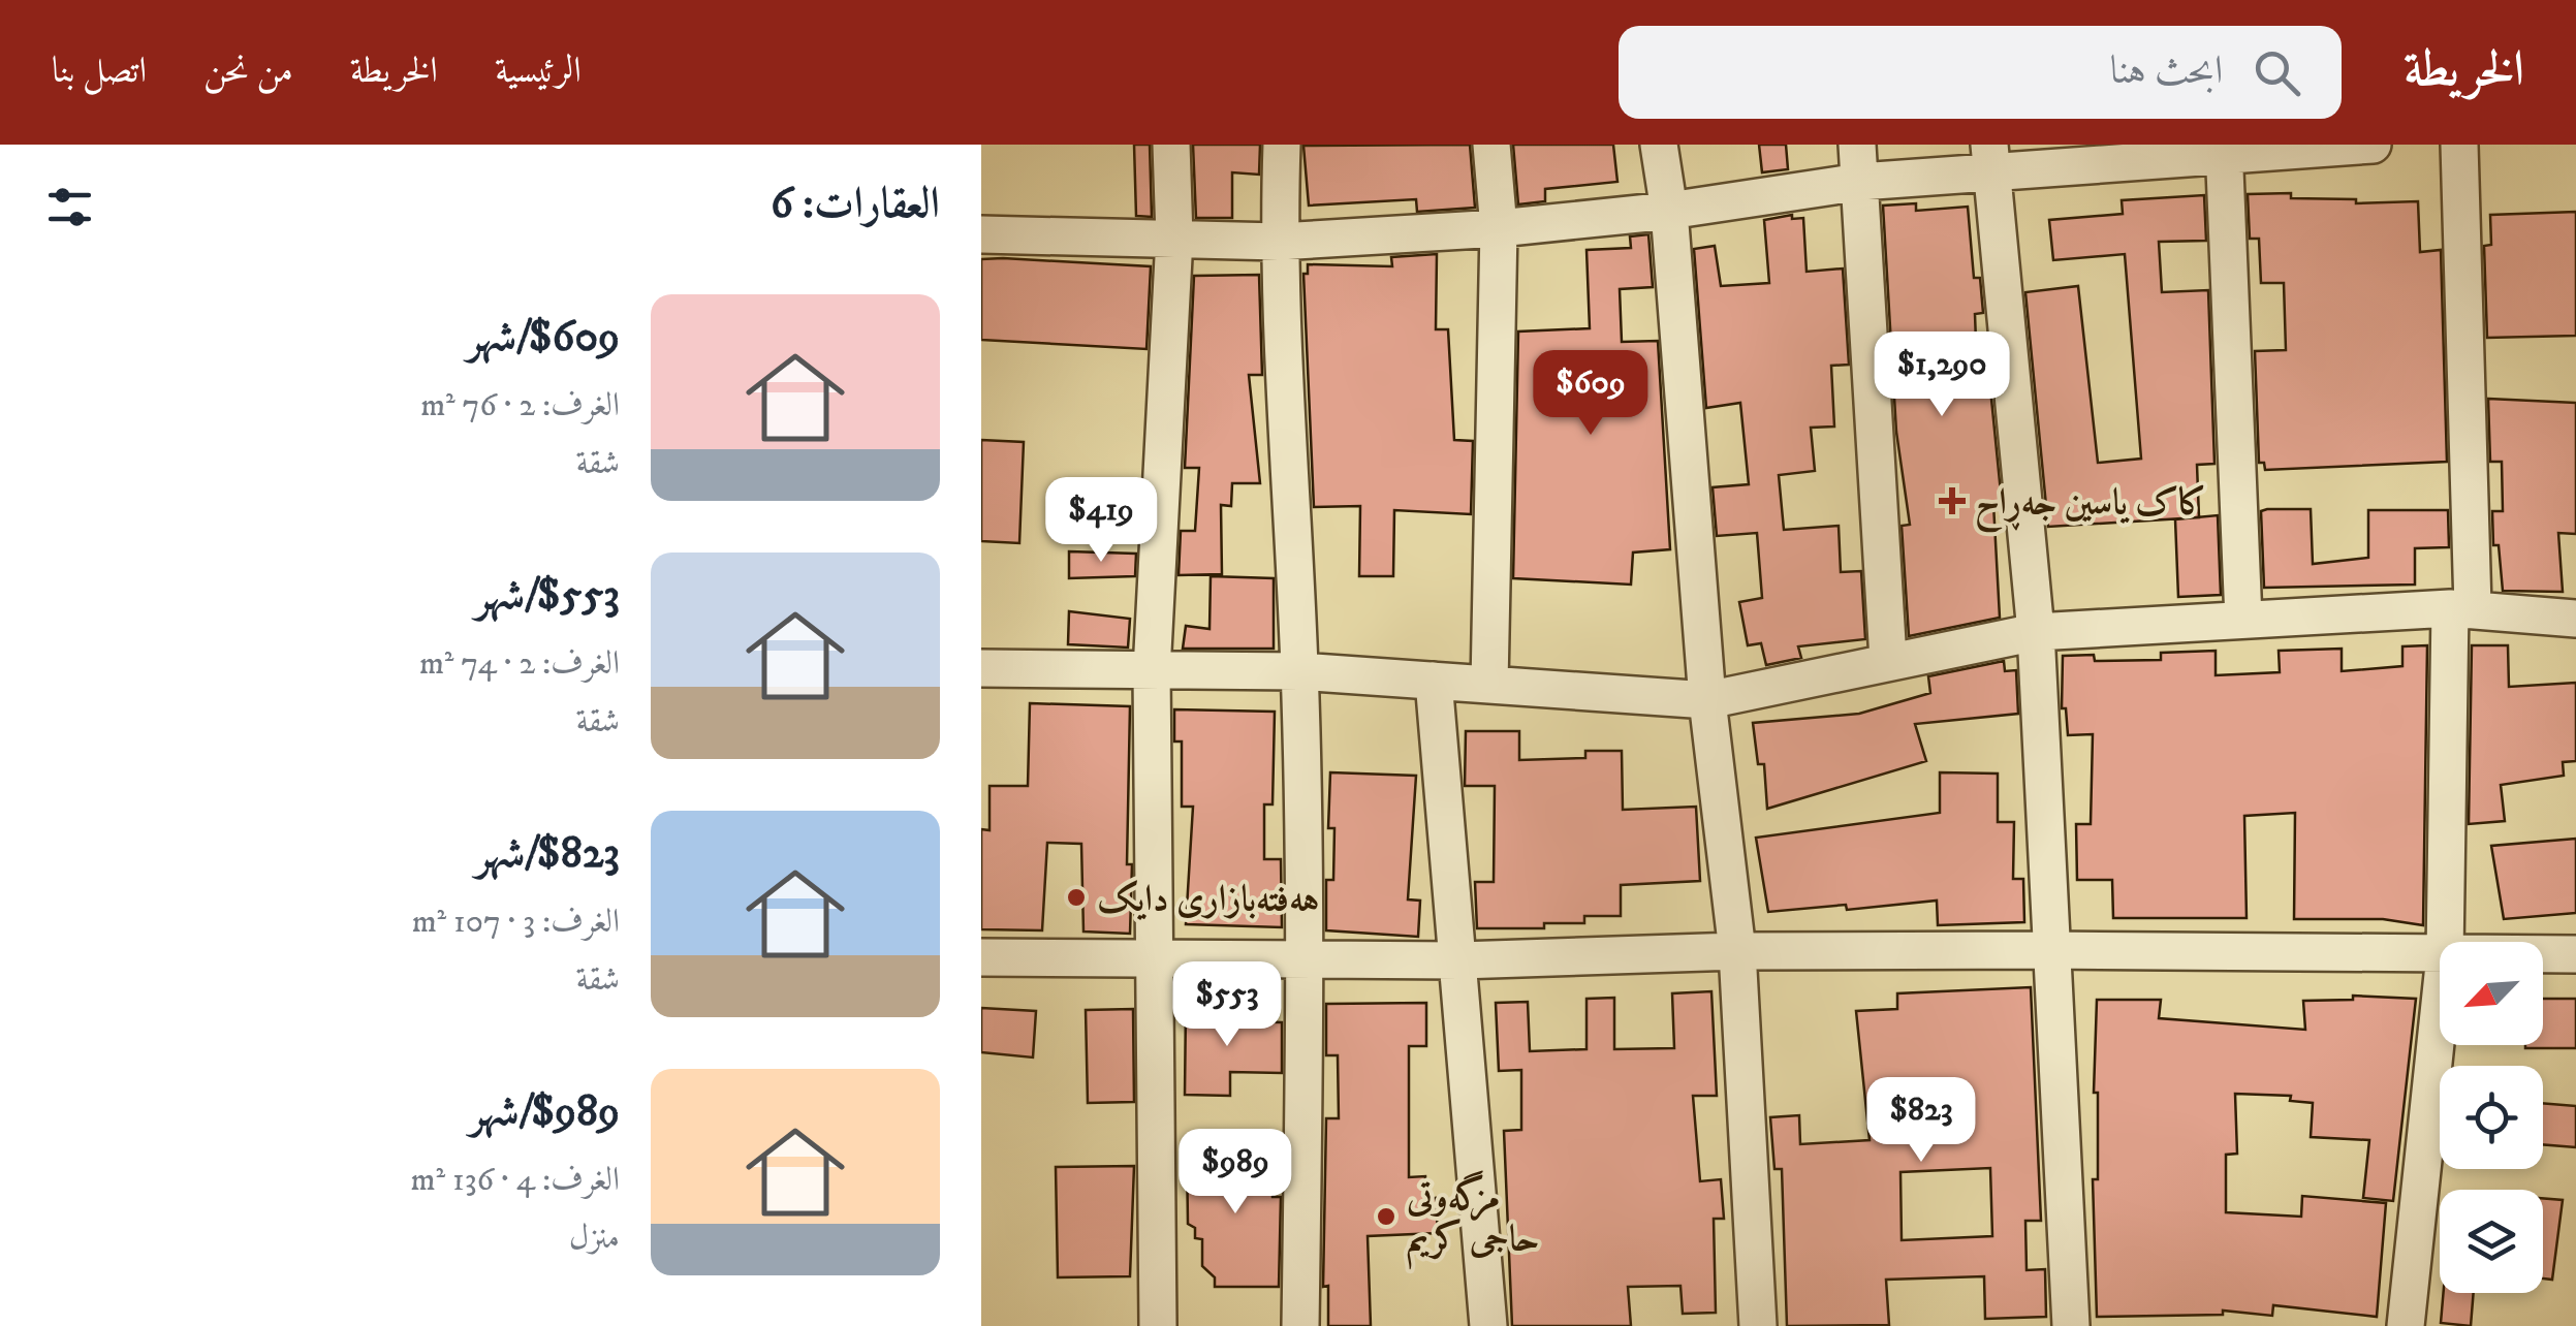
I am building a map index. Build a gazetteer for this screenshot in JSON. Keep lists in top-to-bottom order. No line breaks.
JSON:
{"places":{"health":["کاک یاسین جەڕاح"],"other":["هەفتەبازاری دایک","مزگە‌وتی حاجی كریم"]},"north":"bottom left","page":{"header":"الخريطة","search":"ابحث هنا","nav":["الرئيسية","الخريطة","من نحن","اتصل بنا"],"heading":"العقارات: 6","list":[{"name":"$609/شهر","note":"الغرف: 2 · 76 m² · شقة"},{"name":"$553/شهر","note":"الغرف: 2 · 74 m² · شقة"},{"name":"$823/شهر","note":"الغرف: 3 · 107 m² · شقة"},{"name":"$989/شهر","note":"الغرف: 4 · 136 m² · منزل"}],"price":["$1,290","$609","$419","$553","$823","$989"]}}
